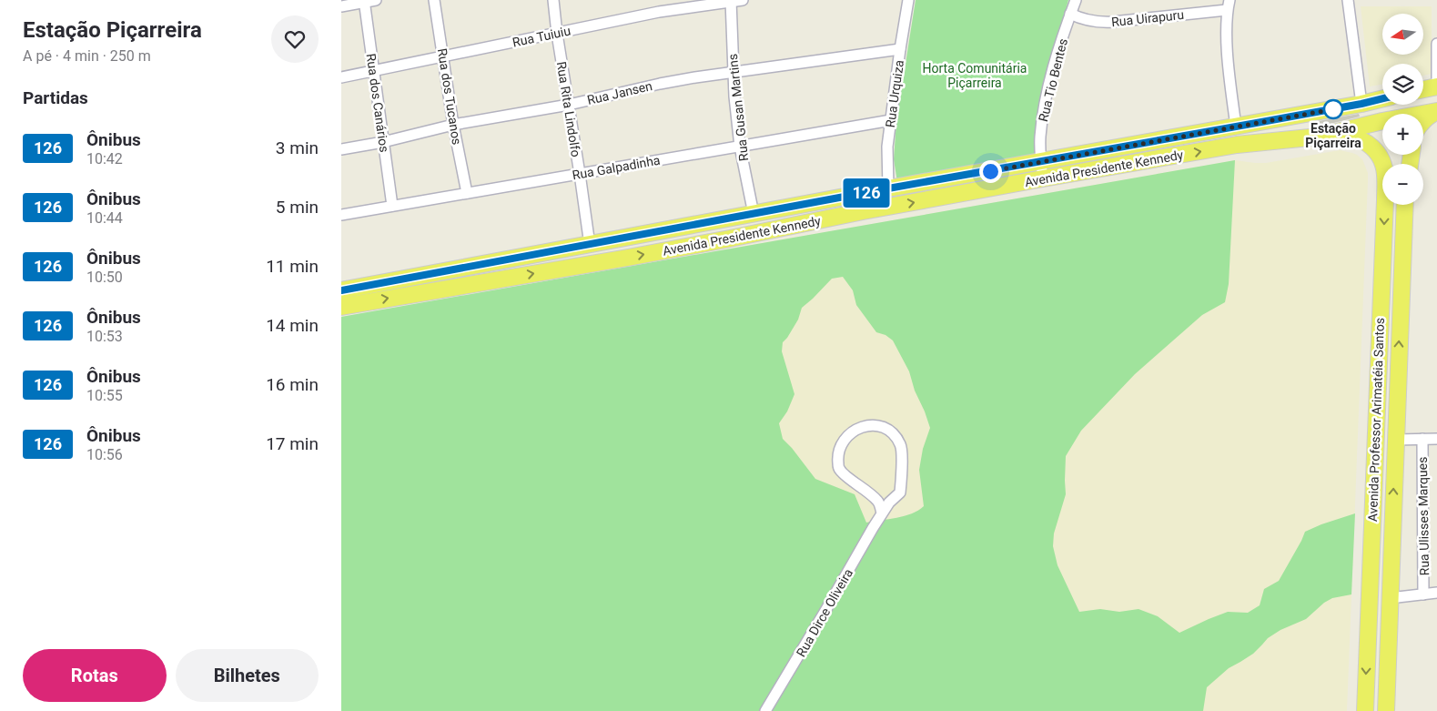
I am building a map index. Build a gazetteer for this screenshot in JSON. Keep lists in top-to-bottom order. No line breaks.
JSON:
{"streets":{"main road":["Avenida Presidente Kennedy","Avenida Professor Arimatéia Santos"],"street":["Rua Uirapuru","Rua Tuiuiu","Rua Tio Bentes","Rua Jansen","Rua Urquiza","Rua dos Tucanos","Rua dos Canários","Rua Gusan Martins","Rua Rita Lindolfo","Rua Galpadinha","Rua Ulisses Marques","Rua Dirce Oliveira"]},"crossings":[["Rua Uirapuru","Rua Tio Bentes"],["Rua Tuiuiu","Rua dos Tucanos"],["Rua Tuiuiu","Rua dos Canários"],["Rua Tuiuiu","Rua Gusan Martins"],["Rua Tuiuiu","Rua Rita Lindolfo"],["Rua Tio Bentes","Avenida Presidente Kennedy"],["Rua Jansen","Rua Urquiza"],["Rua Jansen","Rua dos Tucanos"],["Rua Jansen","Rua dos Canários"],["Rua Jansen","Rua Gusan Martins"],["Rua Jansen","Rua Rita Lindolfo"],["Rua Urquiza","Rua Galpadinha"],["Rua Urquiza","Avenida Presidente Kennedy"],["Rua dos Tucanos","Rua Galpadinha"],["Rua dos Canários","Rua Galpadinha"],["Rua Gusan Martins","Rua Galpadinha"],["Rua Gusan Martins","Avenida Presidente Kennedy"],["Rua Rita Lindolfo","Rua Galpadinha"],["Rua Rita Lindolfo","Avenida Presidente Kennedy"],["Avenida Presidente Kennedy","Avenida Professor Arimatéia Santos"]],"parks":["Horta Comunitária Piçarreira"],"places":["Estação Piçarreira"],"lines":["bus line 126"],"north":"left","page":{"heading":[["Estação Piçarreira","A pé · 4 min · 250 m"],"Partidas"],"on_map":"126","map_buttons":["+","−"],"list":[{"mark":"126","name":"Ônibus","note":"10:42","value":"3 min"},{"mark":"126","name":"Ônibus","note":"10:44","value":"5 min"},{"mark":"126","name":"Ônibus","note":"10:50","value":"11 min"},{"mark":"126","name":"Ônibus","note":"10:53","value":"14 min"},{"mark":"126","name":"Ônibus","note":"10:55","value":"16 min"},{"mark":"126","name":"Ônibus","note":"10:56","value":"17 min"}],"buttons":["Rotas","Bilhetes"]}}
